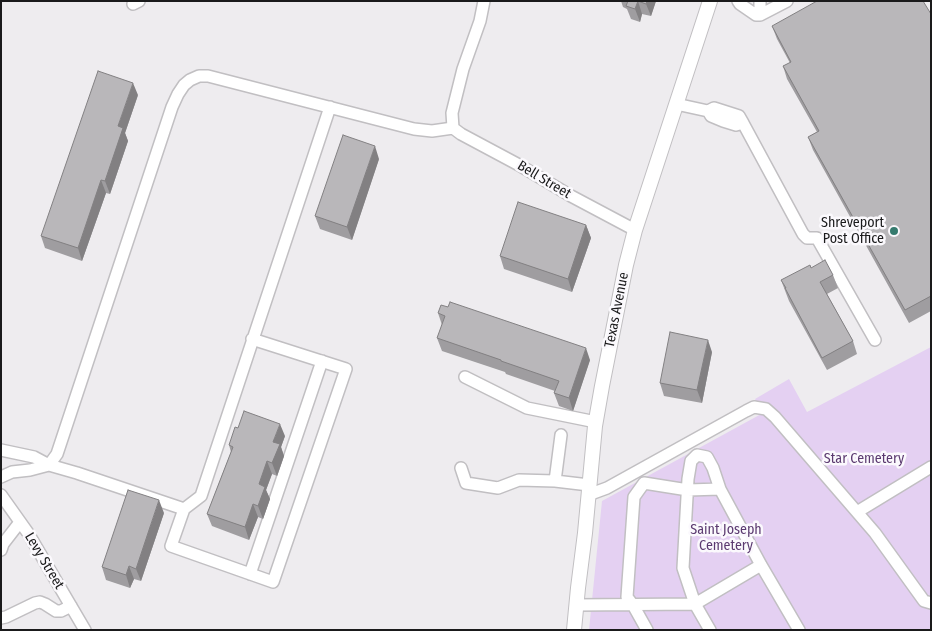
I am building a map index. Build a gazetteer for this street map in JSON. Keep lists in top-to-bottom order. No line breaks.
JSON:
{"streets":{"main road":["Texas Avenue"],"street":["Bell Street","Levy Street"]},"crossings":[["Bell Street","Texas Avenue"]],"parks":["Star Cemetery","Saint Joseph Cemetery"],"places":["Shreveport Post Office"]}
